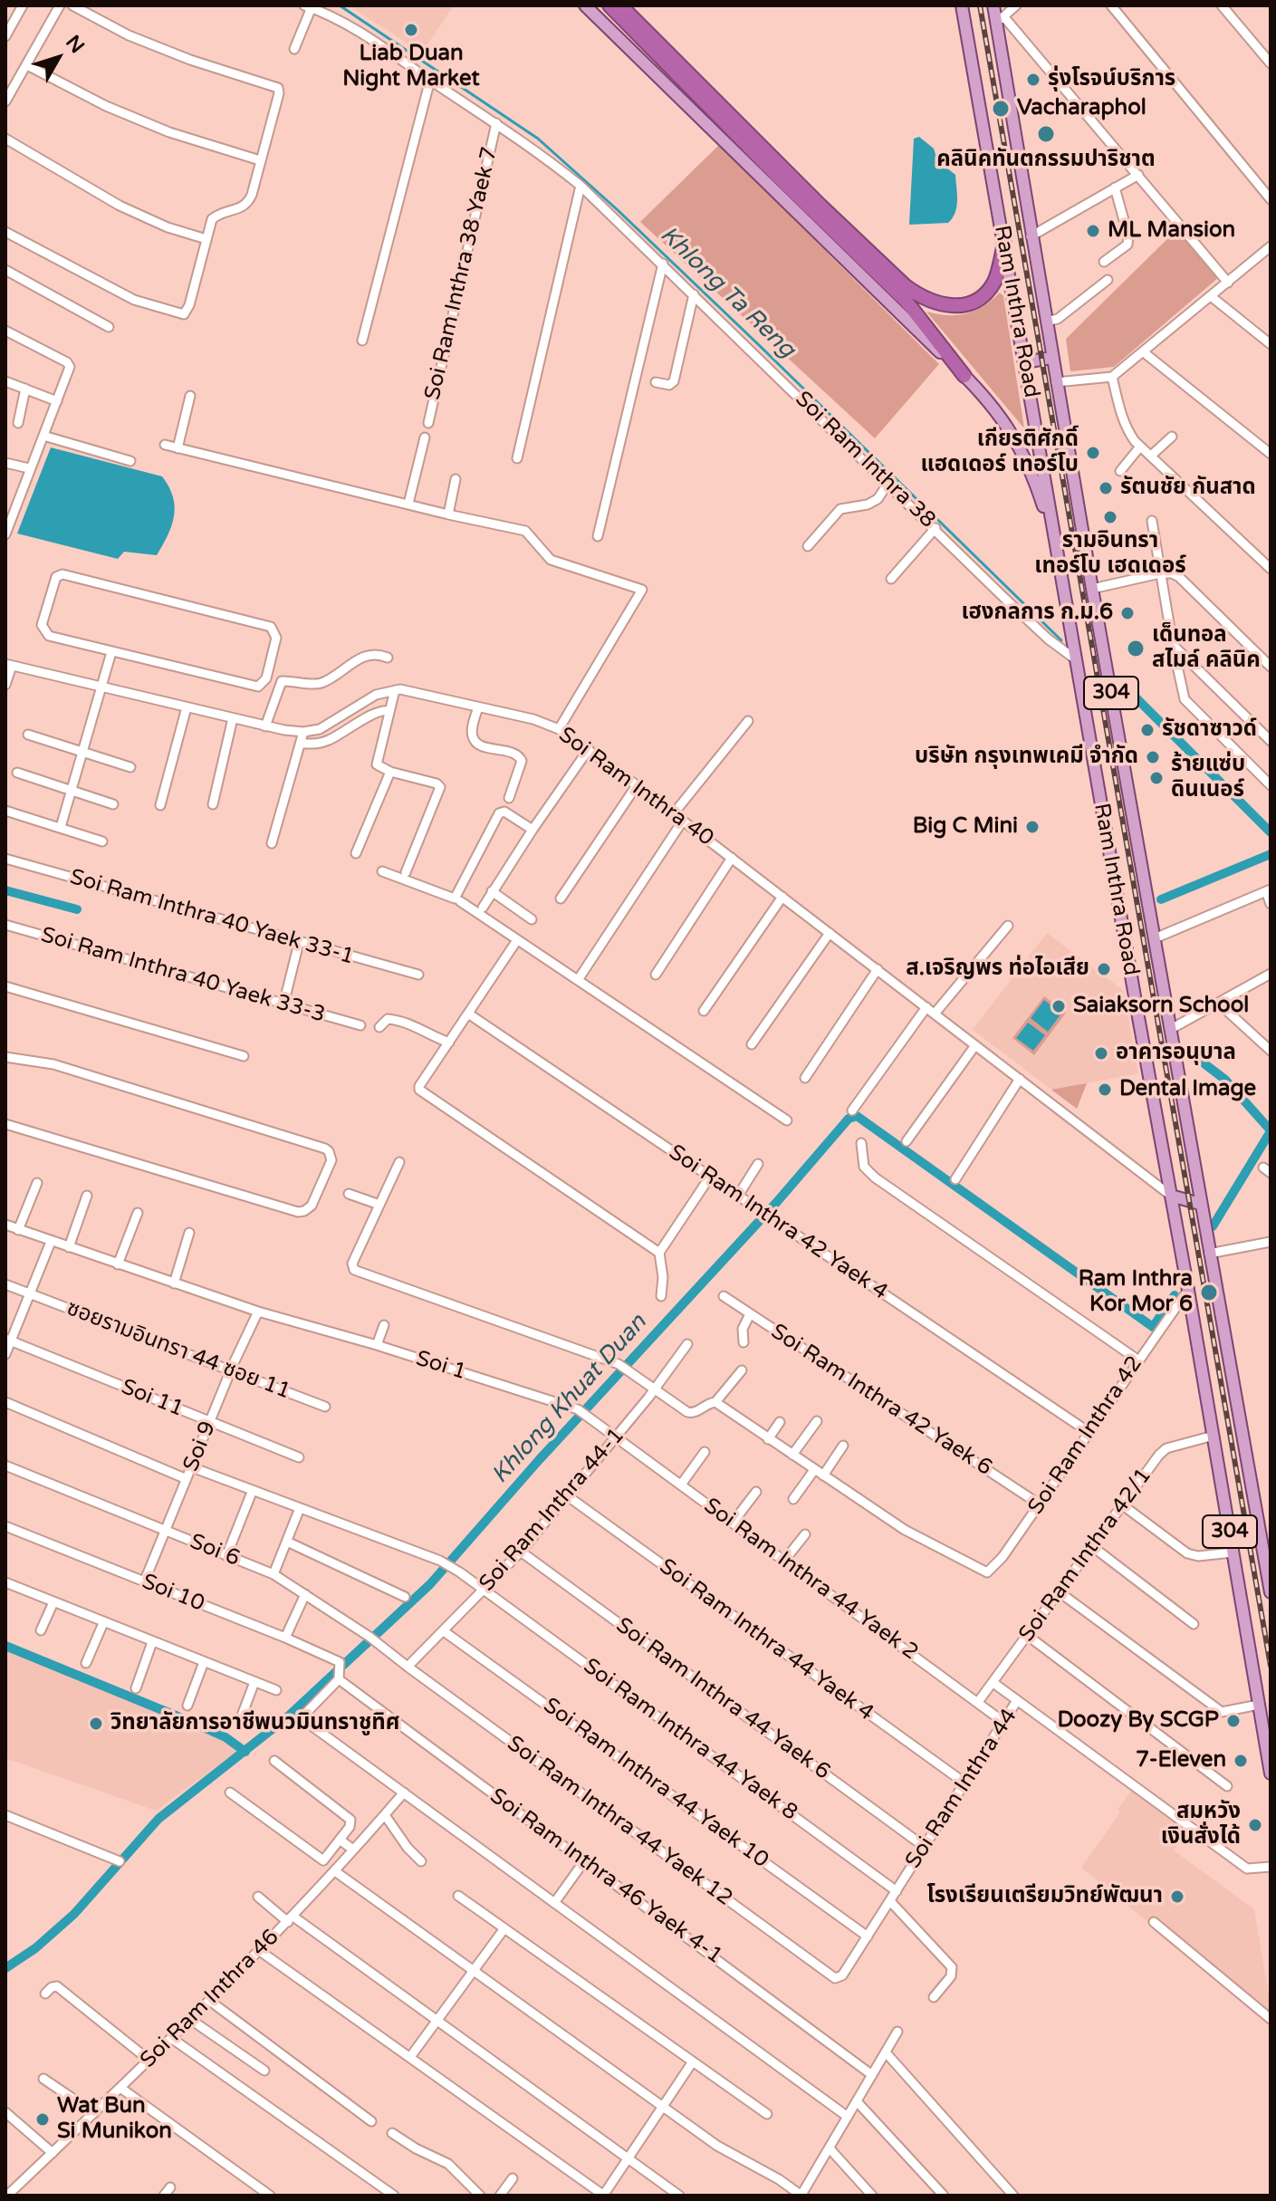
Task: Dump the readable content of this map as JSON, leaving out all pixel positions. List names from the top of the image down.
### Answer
{
  "streets": {
    "main road": ["Ram Inthra Road", "304"],
    "street": [
      "Soi Ram Inthra 38 Yaek 7",
      "Soi Ram Inthra 38",
      "Soi Ram Inthra 40",
      "Soi Ram Inthra 40 Yaek 33-1",
      "Soi Ram Inthra 40 Yaek 33-3",
      "Soi Ram Inthra 42 Yaek 4",
      "ซอยรามอินทรา 44 ซอย 11",
      "Soi 1",
      "Soi 11",
      "Soi Ram Inthra 42 Yaek 6",
      "Soi Ram Inthra 42",
      "Soi 9",
      "Soi Ram Inthra 44-1",
      "Soi 6",
      "Soi Ram Inthra 42/1",
      "Soi Ram Inthra 44 Yaek 2",
      "Soi 10",
      "Soi Ram Inthra 44 Yaek 4",
      "Soi Ram Inthra 44 Yaek 6",
      "Soi Ram Inthra 44 Yaek 8",
      "Soi Ram Inthra 44 Yaek 10",
      "Soi Ram Inthra 44",
      "Soi Ram Inthra 44 Yaek 12",
      "Soi Ram Inthra 46 Yaek 4-1",
      "Soi Ram Inthra 46"
    ]
  },
  "crossings": [
    ["Soi Ram Inthra 38 Yaek 7", "Soi Ram Inthra 38"],
    ["Ram Inthra Road", "Soi Ram Inthra 38"],
    ["Ram Inthra Road", "Soi Ram Inthra 40"],
    ["Ram Inthra Road", "Soi Ram Inthra 42"],
    ["Ram Inthra Road", "Soi Ram Inthra 42/1"],
    ["Soi Ram Inthra 42 Yaek 4", "Soi Ram Inthra 42"],
    ["ซอยรามอินทรา 44 ซอย 11", "Soi 9"],
    ["Soi 1", "Soi 9"],
    ["Soi 1", "Soi Ram Inthra 44-1"],
    ["Soi 1", "Soi Ram Inthra 44 Yaek 2"],
    ["Soi 11", "Soi 9"],
    ["Soi Ram Inthra 42 Yaek 6", "Soi Ram Inthra 42"],
    ["Soi 9", "Soi 6"],
    ["Soi 9", "Soi 10"],
    ["Soi 9", "Soi Ram Inthra 44 Yaek 8"],
    ["Soi Ram Inthra 44-1", "Soi 6"],
    ["Soi Ram Inthra 44-1", "Soi Ram Inthra 44 Yaek 2"],
    ["Soi Ram Inthra 44-1", "Soi Ram Inthra 44 Yaek 4"],
    ["Soi Ram Inthra 44-1", "Soi Ram Inthra 44 Yaek 6"],
    ["Soi Ram Inthra 44-1", "Soi Ram Inthra 44 Yaek 8"],
    ["Soi Ram Inthra 44-1", "Soi Ram Inthra 44 Yaek 10"],
    ["Soi Ram Inthra 44-1", "Soi Ram Inthra 44 Yaek 12"],
    ["Soi 6", "Soi Ram Inthra 44 Yaek 12"],
    ["Soi Ram Inthra 42/1", "Soi Ram Inthra 44 Yaek 2"],
    ["Soi Ram Inthra 44 Yaek 2", "Soi Ram Inthra 44"],
    ["Soi 10", "Soi Ram Inthra 46 Yaek 4-1"],
    ["Soi Ram Inthra 44 Yaek 4", "Soi Ram Inthra 44"],
    ["Soi Ram Inthra 44 Yaek 6", "Soi Ram Inthra 44"],
    ["Soi Ram Inthra 44 Yaek 8", "Soi Ram Inthra 44"],
    ["Soi Ram Inthra 44 Yaek 10", "Soi Ram Inthra 44"],
    ["Soi Ram Inthra 44", "Soi Ram Inthra 44 Yaek 12"]
  ],
  "water": ["Khlong Ta Reng", "Khlong Khuat Duan"],
  "places": [
    "Liab Duan Night Market",
    "รุ่งโรจน์บริการ",
    "Vacharaphol",
    "คลินิคทันตกรรมปาริชาต",
    "ML Mansion",
    "เกียรติศักดิ์ แฮดเดอร์ เทอร์โบ",
    "รัตนชัย กันสาด",
    "รามอินทรา เทอร์โบ เฮดเดอร์",
    "เฮงกลการ ก.ม.6",
    "เด็นทอล สไมล์ คลินิค",
    "รัชดาซาวด์",
    "บริษัท กรุงเทพเคมี จำกัด",
    "ร้ายแซ่บ ดินเนอร์",
    "Big C Mini",
    "ส.เจริญพร ท่อไอเสีย",
    "Saiaksorn School",
    "อาคารอนุบาล",
    "Dental Image",
    "Ram Inthra Kor Mor 6",
    "Doozy By SCGP",
    "วิทยาลัยการอาชีพนวมินทราชูทิศ",
    "7-Eleven",
    "สมหวัง เงินสั่งได้",
    "โรงเรียนเตรียมวิทย์พัฒนา",
    "Wat Bun Si Munikon"
  ],
  "north": "top right"
}
